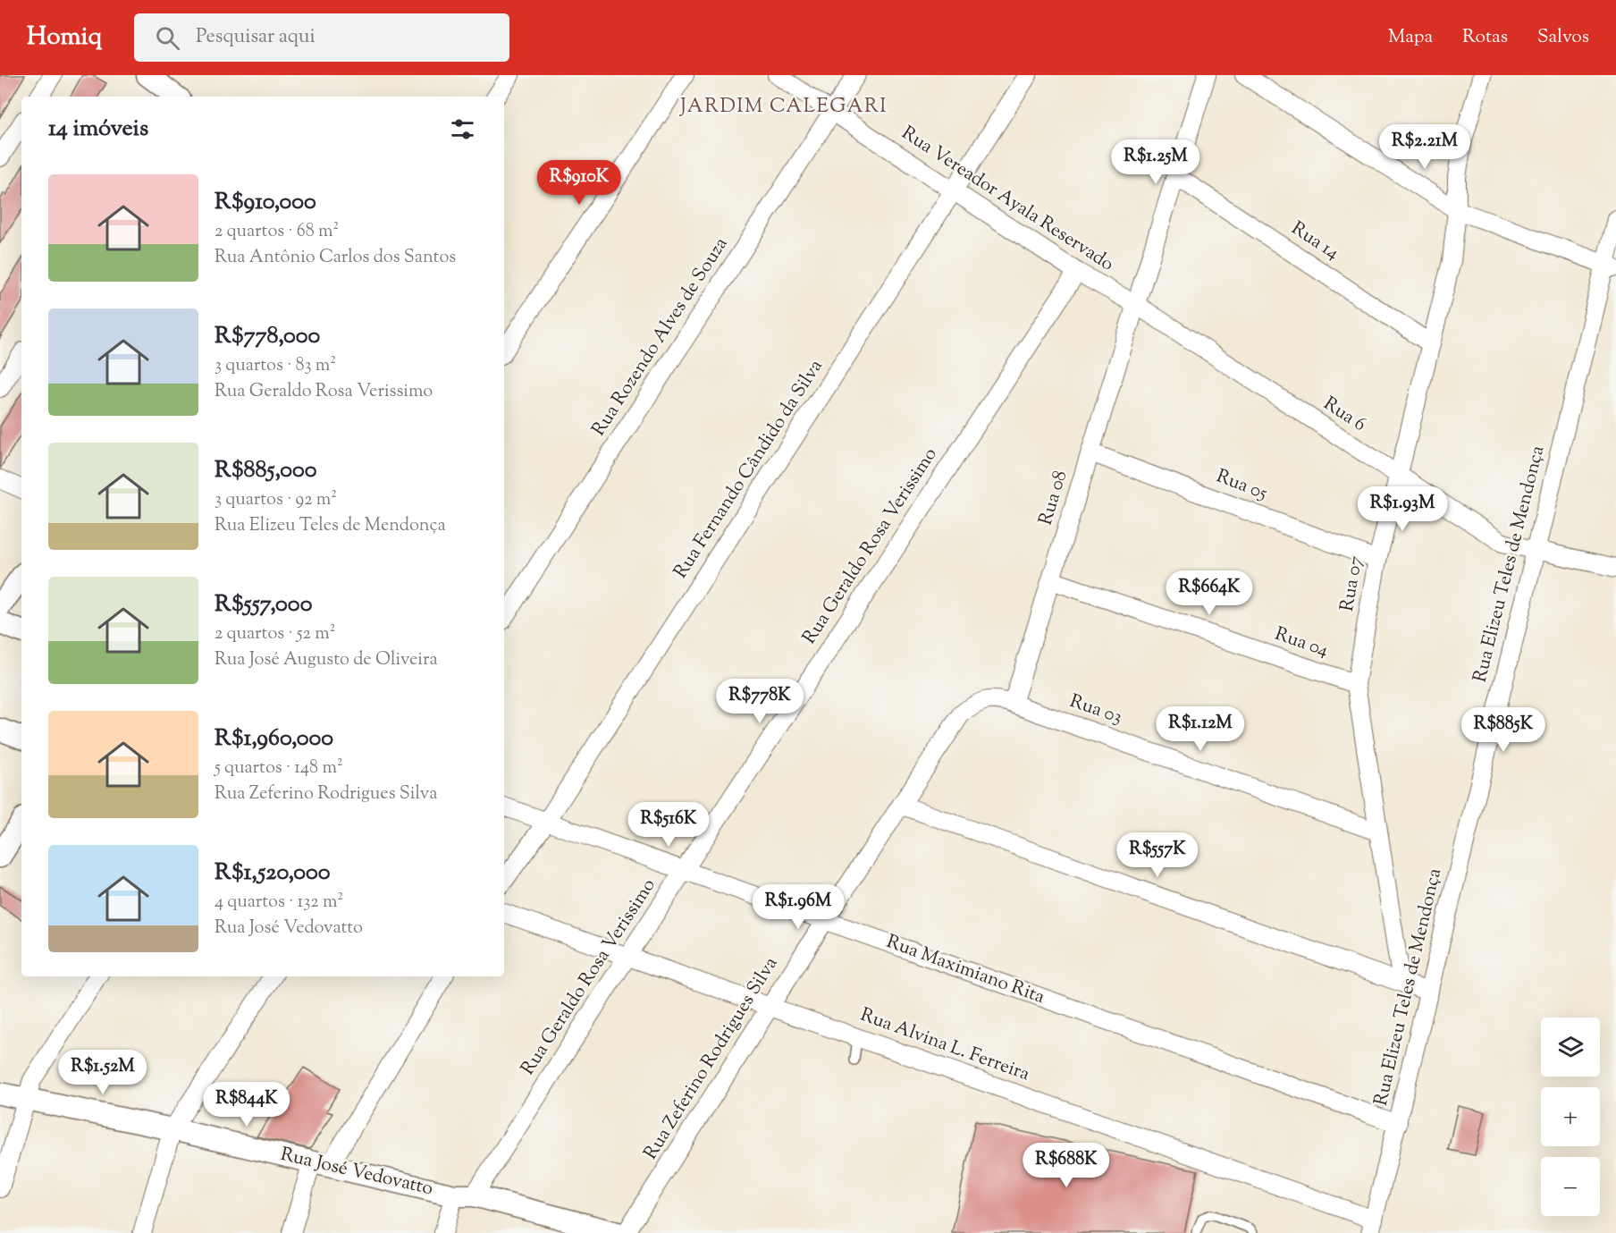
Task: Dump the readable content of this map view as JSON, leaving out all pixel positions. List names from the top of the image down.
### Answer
{
  "streets": {
    "street": [
      "Rua Vereador Ayala Reservado",
      "Rua 14",
      "Rua Rozendo Alves de Souza",
      "Rua 6",
      "Rua Fernando Cândido da Silva",
      "Rua 05",
      "Rua 08",
      "Rua Geraldo Rosa Verissimo",
      "Rua Elizeu Teles de Mendonça",
      "Rua 07",
      "Rua 04",
      "Rua 03",
      "Rua Maximiano Rita",
      "Rua Alvina L. Ferreira",
      "Rua Zeferino Rodrigues Silva",
      "Rua José Vedovatto"
    ]
  },
  "crossings": [
    ["Rua Vereador Ayala Reservado", "Rua Rozendo Alves de Souza"],
    ["Rua Vereador Ayala Reservado", "Rua 6"],
    ["Rua Vereador Ayala Reservado", "Rua Fernando Cândido da Silva"],
    ["Rua Vereador Ayala Reservado", "Rua 08"],
    ["Rua Vereador Ayala Reservado", "Rua Geraldo Rosa Verissimo"],
    ["Rua 14", "Rua 08"],
    ["Rua 14", "Rua 07"],
    ["Rua 6", "Rua 08"],
    ["Rua 6", "Rua Elizeu Teles de Mendonça"],
    ["Rua 6", "Rua 07"],
    ["Rua Fernando Cândido da Silva", "Rua Maximiano Rita"],
    ["Rua 05", "Rua 08"],
    ["Rua 05", "Rua 07"],
    ["Rua 08", "Rua 04"],
    ["Rua 08", "Rua 03"],
    ["Rua 08", "Rua Zeferino Rodrigues Silva"],
    ["Rua Geraldo Rosa Verissimo", "Rua Maximiano Rita"],
    ["Rua Geraldo Rosa Verissimo", "Rua Alvina L. Ferreira"],
    ["Rua Geraldo Rosa Verissimo", "Rua José Vedovatto"],
    ["Rua Elizeu Teles de Mendonça", "Rua Maximiano Rita"],
    ["Rua Elizeu Teles de Mendonça", "Rua Alvina L. Ferreira"],
    ["Rua 07", "Rua 04"],
    ["Rua 07", "Rua 03"],
    ["Rua 03", "Rua Zeferino Rodrigues Silva"],
    ["Rua Maximiano Rita", "Rua Zeferino Rodrigues Silva"],
    ["Rua Alvina L. Ferreira", "Rua Zeferino Rodrigues Silva"]
  ],
  "districts": ["JARDIM CALEGARI"],
  "page": {
    "header": "Homiq",
    "search": "Pesquisar aqui",
    "nav": ["Mapa", "Rotas", "Salvos"],
    "heading": "14 imóveis",
    "price": [
      "R$2.21M",
      "R$1.25M",
      "R$910K",
      "R$1.93M",
      "R$664K",
      "R$778K",
      "R$1.12M",
      "R$885K",
      "R$516K",
      "R$557K",
      "R$1.96M",
      "R$1.52M",
      "R$844K",
      "R$688K"
    ],
    "list": [
      {
        "name": "R$910,000",
        "note": "2 quartos · 68 m² · Rua Antônio Carlos dos Santos"
      },
      {
        "name": "R$778,000",
        "note": "3 quartos · 83 m² · Rua Geraldo Rosa Verissimo"
      },
      {
        "name": "R$885,000",
        "note": "3 quartos · 92 m² · Rua Elizeu Teles de Mendonça"
      },
      {
        "name": "R$557,000",
        "note": "2 quartos · 52 m² · Rua José Augusto de Oliveira"
      },
      {
        "name": "R$1,960,000",
        "note": "5 quartos · 148 m² · Rua Zeferino Rodrigues Silva"
      },
      {
        "name": "R$1,520,000",
        "note": "4 quartos · 132 m² · Rua José Vedovatto"
      }
    ],
    "map_buttons": ["+", "−"]
  }
}
